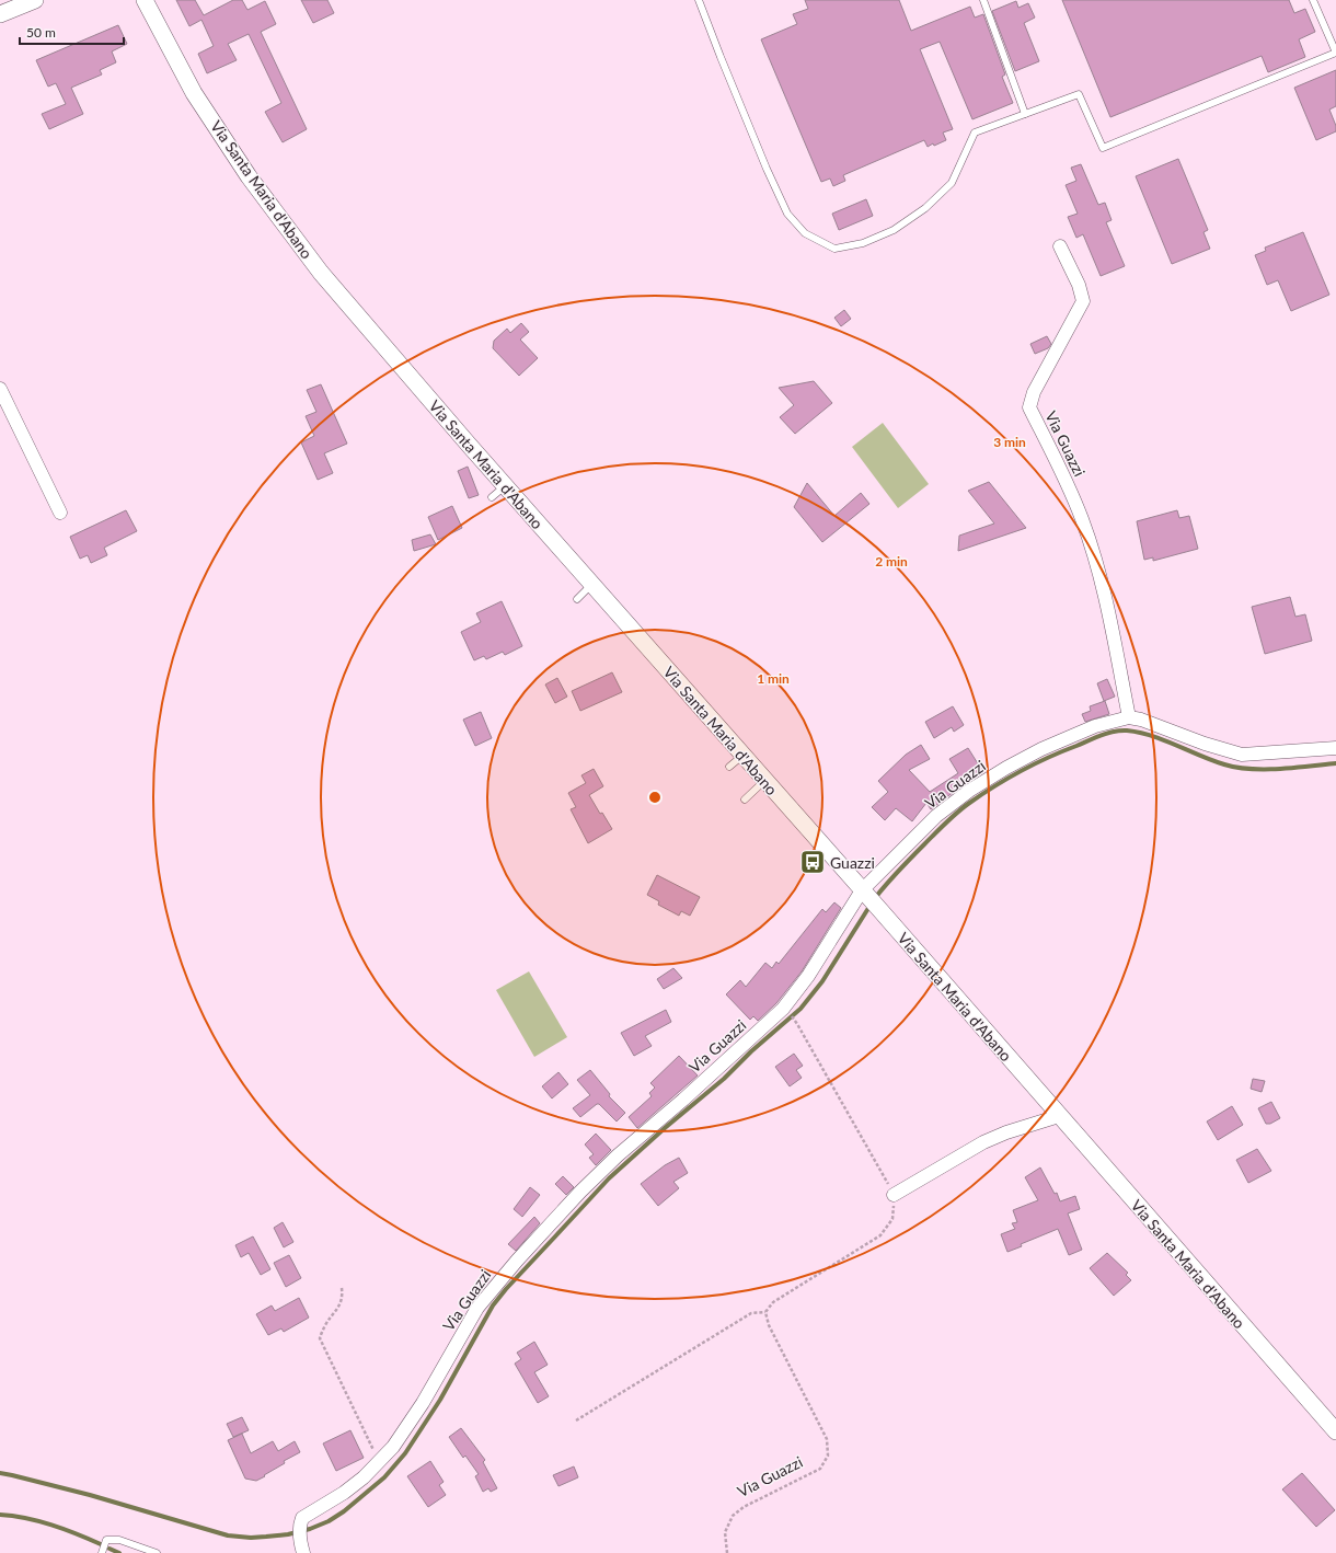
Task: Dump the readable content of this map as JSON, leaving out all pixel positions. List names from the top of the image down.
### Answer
{
  "streets": {
    "street": ["Via Santa Maria d'Abano", "Via Guazzi"]
  },
  "crossings": [
    ["Via Santa Maria d'Abano", "Via Guazzi"]
  ],
  "places": {
    "bus stop": ["Guazzi"]
  },
  "scale_bar": "50 m",
  "rings": ["3 min", "2 min", "1 min"]
}
